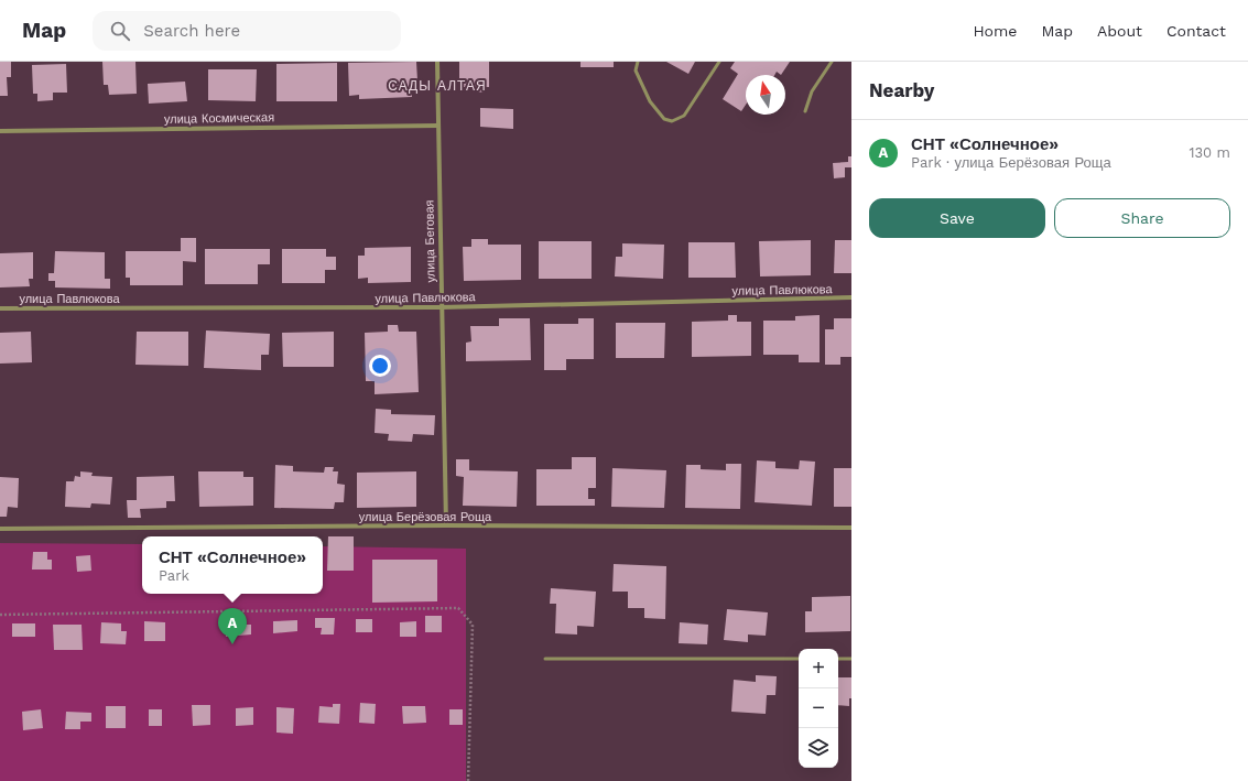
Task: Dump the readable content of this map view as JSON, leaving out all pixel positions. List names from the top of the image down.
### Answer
{
  "streets": {
    "street": [
      "улица Космическая",
      "улица Беговая",
      "улица Павлюкова",
      "улица Берёзовая Роща"
    ]
  },
  "crossings": [
    ["улица Космическая", "улица Беговая"],
    ["улица Беговая", "улица Павлюкова"],
    ["улица Беговая", "улица Берёзовая Роща"]
  ],
  "districts": ["САДЫ АЛТАЯ"],
  "north": "top",
  "page": {
    "header": "Map",
    "search": "Search here",
    "nav": [
      "Home",
      "Map",
      "About",
      "Contact"
    ],
    "heading": "Nearby",
    "list": [
      {
        "mark": "A",
        "name": "СНТ «Солнечное»",
        "note": "Park · улица Берёзовая Роща",
        "value": "130 m"
      }
    ],
    "buttons": ["Save", "Share"],
    "popup": ["СНТ «Солнечное»", "Park"],
    "pins": "A",
    "map_buttons": ["+", "−"]
  }
}
